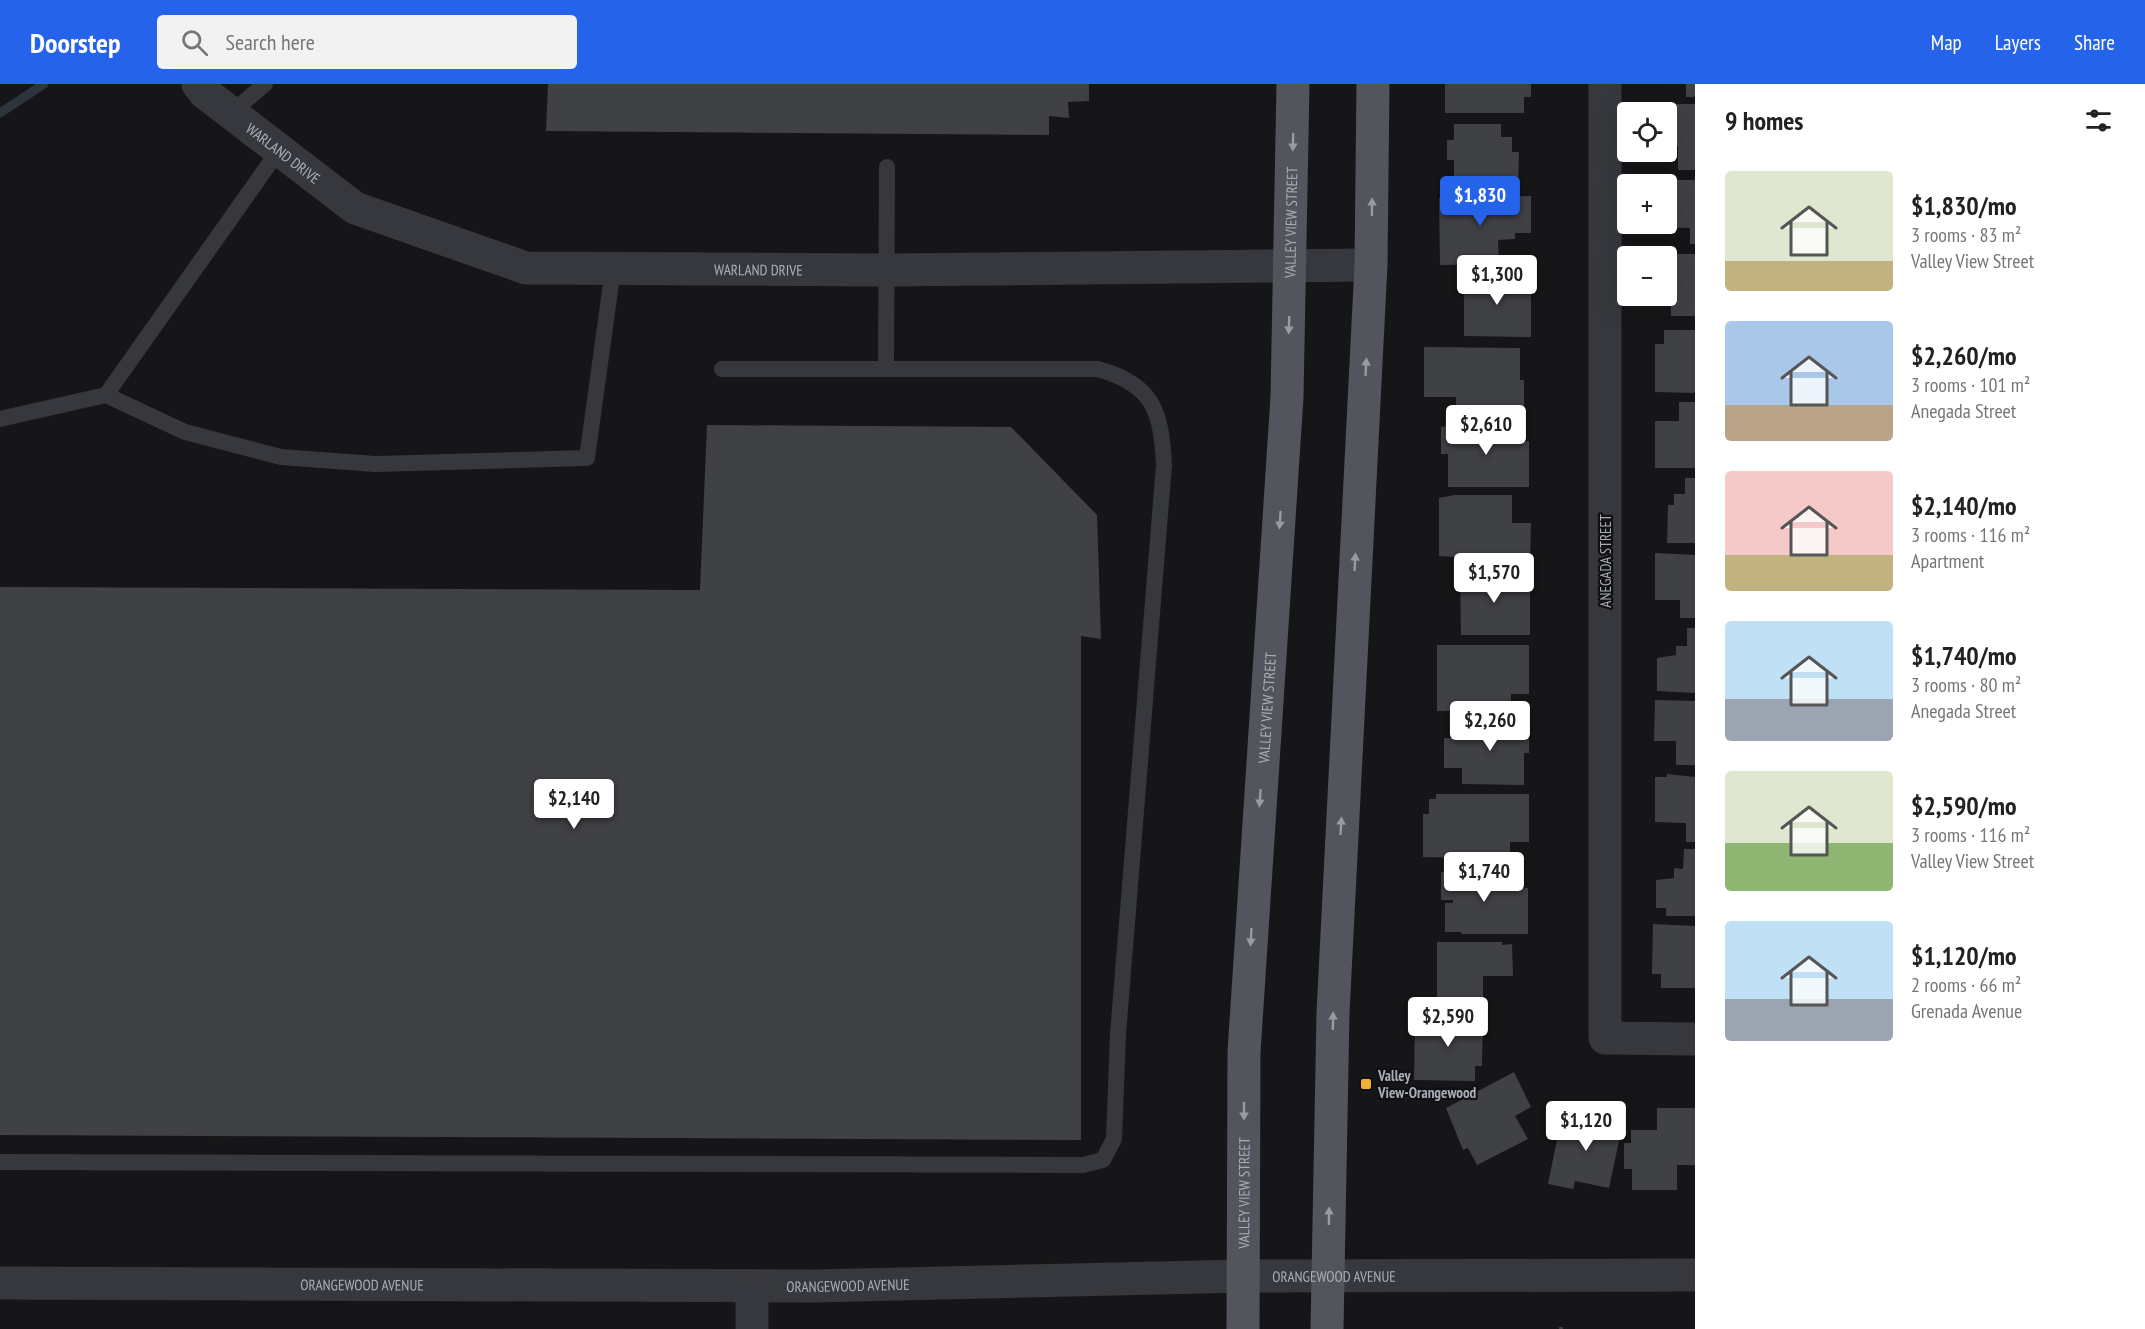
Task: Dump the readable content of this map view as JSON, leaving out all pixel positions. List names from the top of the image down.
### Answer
{
  "streets": {
    "main road": ["VALLEY VIEW STREET"],
    "street": ["WARLAND DRIVE", "ANEGADA STREET", "ORANGEWOOD AVENUE"]
  },
  "crossings": [
    ["WARLAND DRIVE", "VALLEY VIEW STREET"],
    ["VALLEY VIEW STREET", "ORANGEWOOD AVENUE"]
  ],
  "places": {
    "transit": ["Valley View-Orangewood"]
  },
  "page": {
    "header": "Doorstep",
    "search": "Search here",
    "nav": ["Map", "Layers", "Share"],
    "heading": "9 homes",
    "map_buttons": ["+", "−"],
    "list": [
      {
        "name": "$1,830/mo",
        "note": "3 rooms · 83 m² · Valley View Street"
      },
      {
        "name": "$2,260/mo",
        "note": "3 rooms · 101 m² · Anegada Street"
      },
      {
        "name": "$2,140/mo",
        "note": "3 rooms · 116 m² · Apartment"
      },
      {
        "name": "$1,740/mo",
        "note": "3 rooms · 80 m² · Anegada Street"
      },
      {
        "name": "$2,590/mo",
        "note": "3 rooms · 116 m² · Valley View Street"
      },
      {
        "name": "$1,120/mo",
        "note": "2 rooms · 66 m² · Grenada Avenue"
      }
    ],
    "price": [
      "$1,830",
      "$1,300",
      "$2,610",
      "$1,570",
      "$2,260",
      "$2,140",
      "$1,740",
      "$2,590",
      "$1,120"
    ]
  }
}
